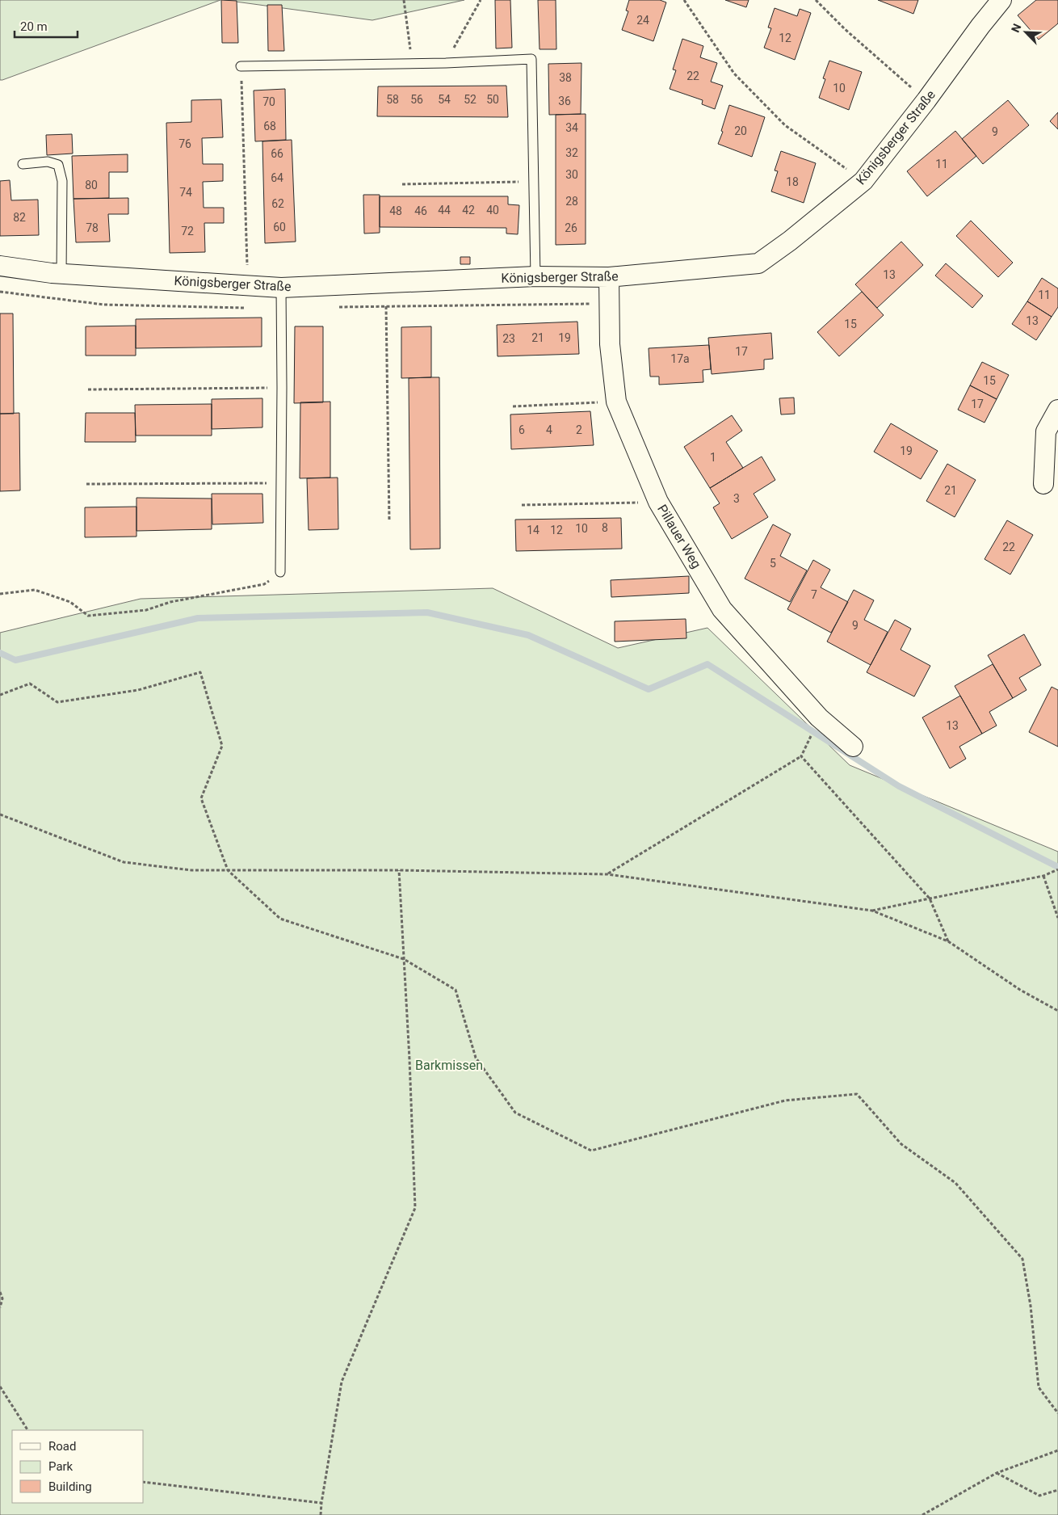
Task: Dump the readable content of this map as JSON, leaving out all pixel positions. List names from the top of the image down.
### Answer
{
  "streets": {
    "street": ["Königsberger Straße", "Pillauer Weg"]
  },
  "crossings": [
    ["Königsberger Straße", "Pillauer Weg"]
  ],
  "parks": ["Barkmissen"],
  "house_numbers": [
    "24",
    "12",
    "22",
    "38",
    "10",
    "58",
    "56",
    "54",
    "52",
    "50",
    "36",
    "70",
    "68",
    "34",
    "20",
    "9",
    "76",
    "32",
    "66",
    "11",
    "30",
    "64",
    "18",
    "80",
    "74",
    "28",
    "62",
    "44",
    "42",
    "40",
    "48",
    "46",
    "82",
    "60",
    "78",
    "26",
    "72",
    "13",
    "11",
    "13",
    "15",
    "21",
    "19",
    "23",
    "17",
    "17a",
    "15",
    "17",
    "6",
    "4",
    "2",
    "19",
    "1",
    "21",
    "3",
    "8",
    "10",
    "14",
    "12",
    "22",
    "5",
    "7",
    "9",
    "13"
  ],
  "legend": ["Road", "Park", "Building"],
  "scale_bar": "20 m",
  "north": "top left"
}
